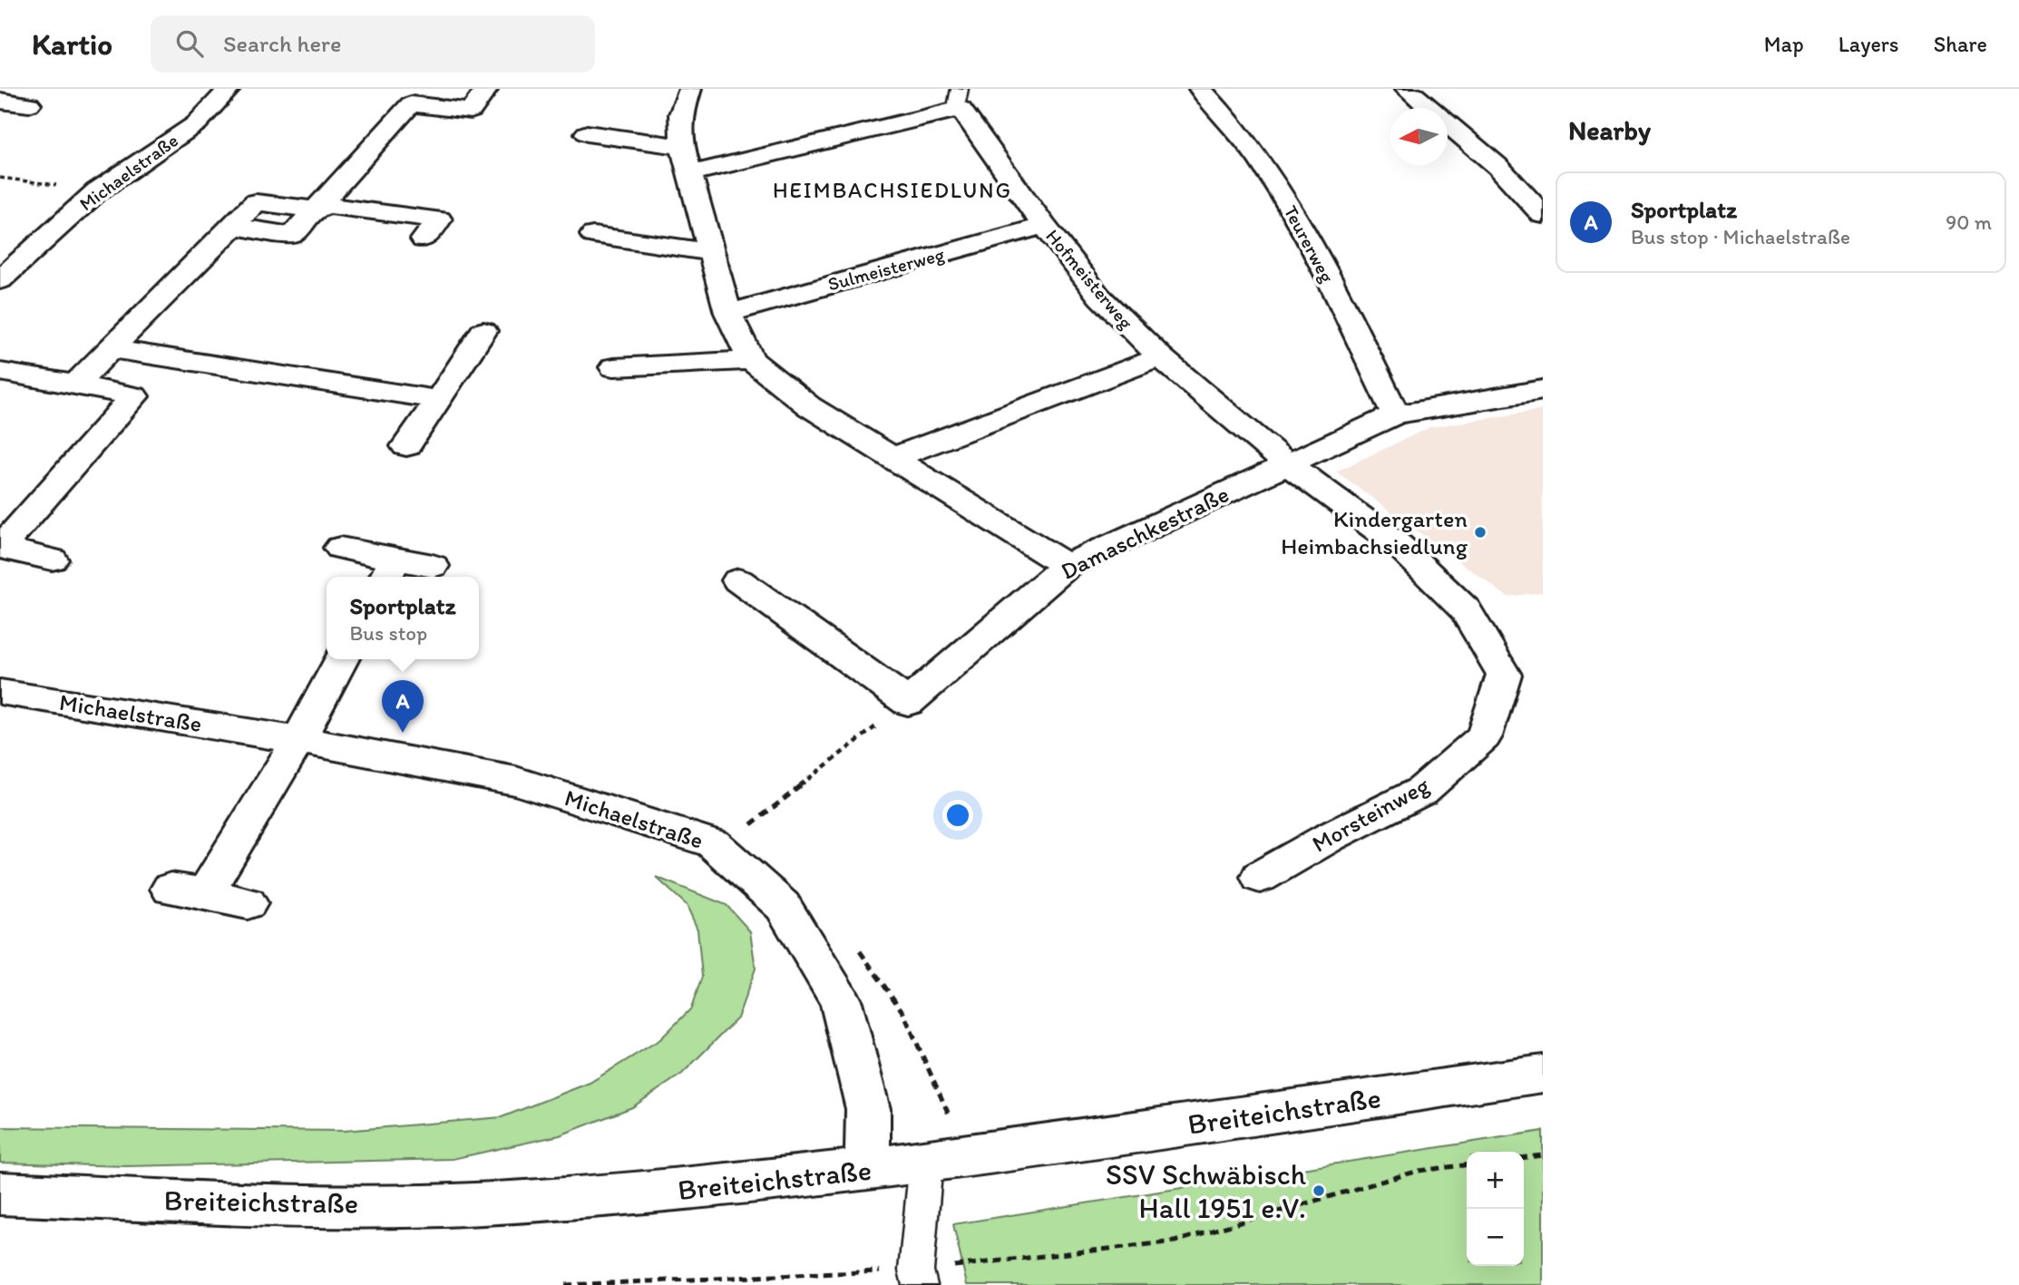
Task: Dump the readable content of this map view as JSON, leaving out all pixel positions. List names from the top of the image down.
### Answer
{
  "streets": {
    "street": [
      "Michaelstraße",
      "Teurerweg",
      "Sulmeisterweg",
      "Hofmeisterweg",
      "Damaschkestraße",
      "Morsteinweg",
      "Breiteichstraße"
    ]
  },
  "crossings": [
    ["Michaelstraße", "Breiteichstraße"],
    ["Teurerweg", "Damaschkestraße"],
    ["Sulmeisterweg", "Hofmeisterweg"],
    ["Hofmeisterweg", "Damaschkestraße"],
    ["Hofmeisterweg", "Morsteinweg"],
    ["Damaschkestraße", "Morsteinweg"]
  ],
  "districts": ["HEIMBACHSIEDLUNG"],
  "places": ["Kindergarten Heimbachsiedlung", "SSV Schwäbisch Hall 1951 e.V."],
  "north": "left",
  "page": {
    "header": "Kartio",
    "search": "Search here",
    "nav": ["Map", "Layers", "Share"],
    "heading": "Nearby",
    "list": [
      {
        "mark": "A",
        "name": "Sportplatz",
        "note": "Bus stop · Michaelstraße",
        "value": "90 m"
      }
    ],
    "popup": ["Sportplatz", "Bus stop"],
    "pins": "A",
    "map_buttons": ["+", "−"]
  }
}
